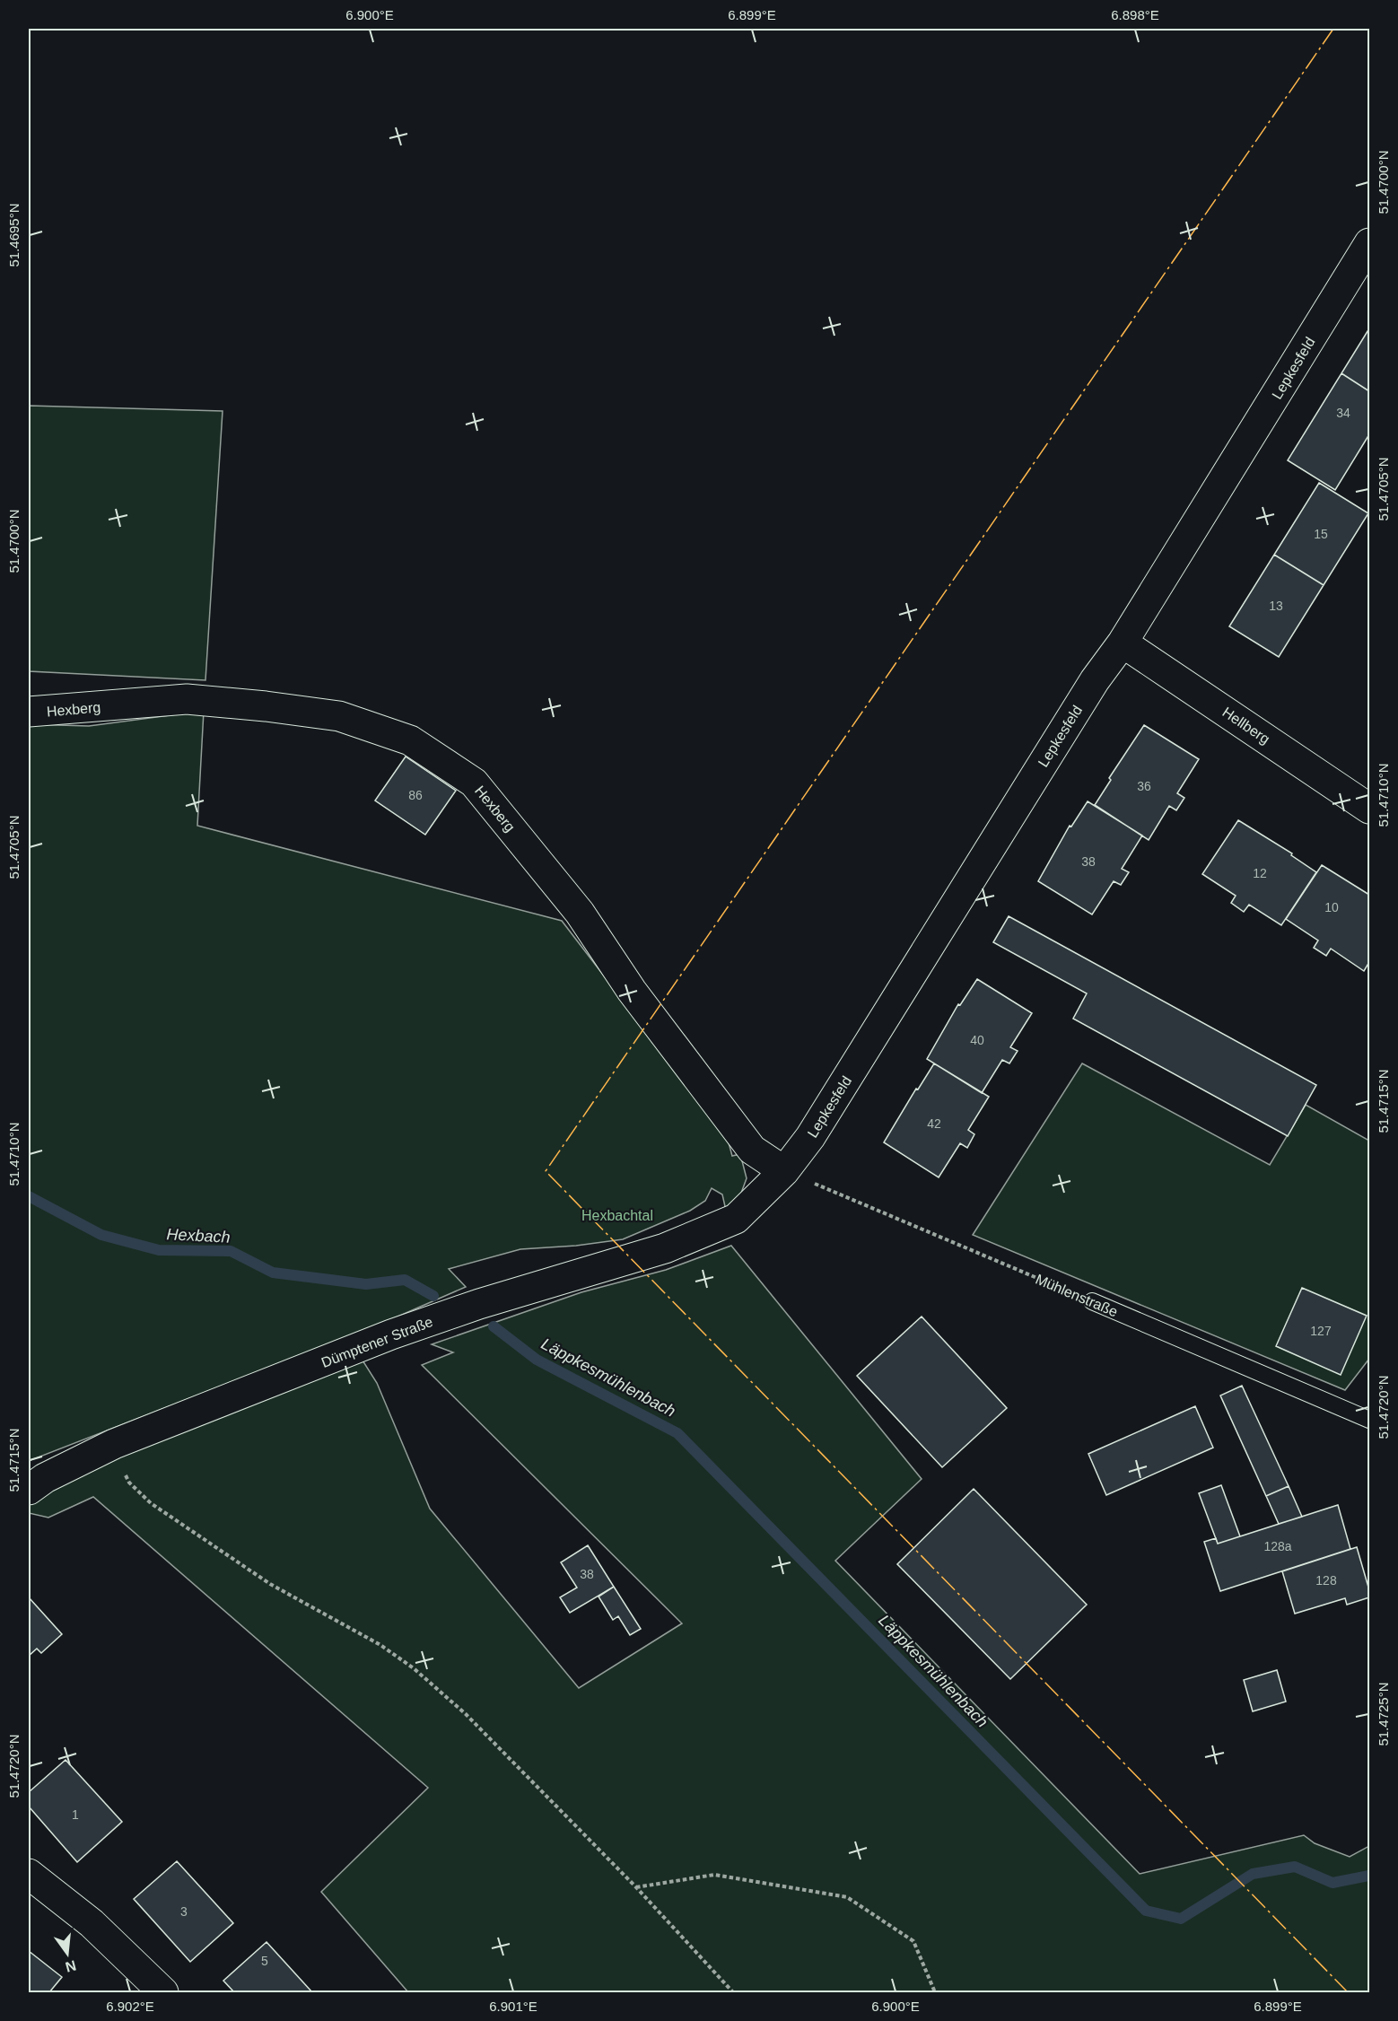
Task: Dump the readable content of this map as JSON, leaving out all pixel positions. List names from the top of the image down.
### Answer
{
  "streets": {
    "street": [
      "Lepkesfeld",
      "Hexberg",
      "Hellberg",
      "Dümptener Straße"
    ],
    "lane": ["Mühlenstraße"]
  },
  "crossings": [
    ["Lepkesfeld", "Hexberg"],
    ["Lepkesfeld", "Hellberg"],
    ["Lepkesfeld", "Mühlenstraße"],
    ["Lepkesfeld", "Dümptener Straße"],
    ["Hexberg", "Mühlenstraße"]
  ],
  "water": ["Hexbach", "Läppkesmühlenbach"],
  "parks": ["Hexbachtal"],
  "house_numbers": [
    "34",
    "15",
    "13",
    "36",
    "86",
    "38",
    "12",
    "10",
    "40",
    "42",
    "127",
    "128a",
    "38",
    "128",
    "1",
    "3",
    "5"
  ],
  "north": "bottom",
  "coordinates": [
    "6.900°E",
    "6.899°E",
    "6.898°E",
    "51.4700°N",
    "51.4695°N",
    "51.4705°N",
    "51.4710°N",
    "51.4715°N",
    "51.4720°N",
    "51.4725°N",
    "6.902°E",
    "6.901°E"
  ]
}
